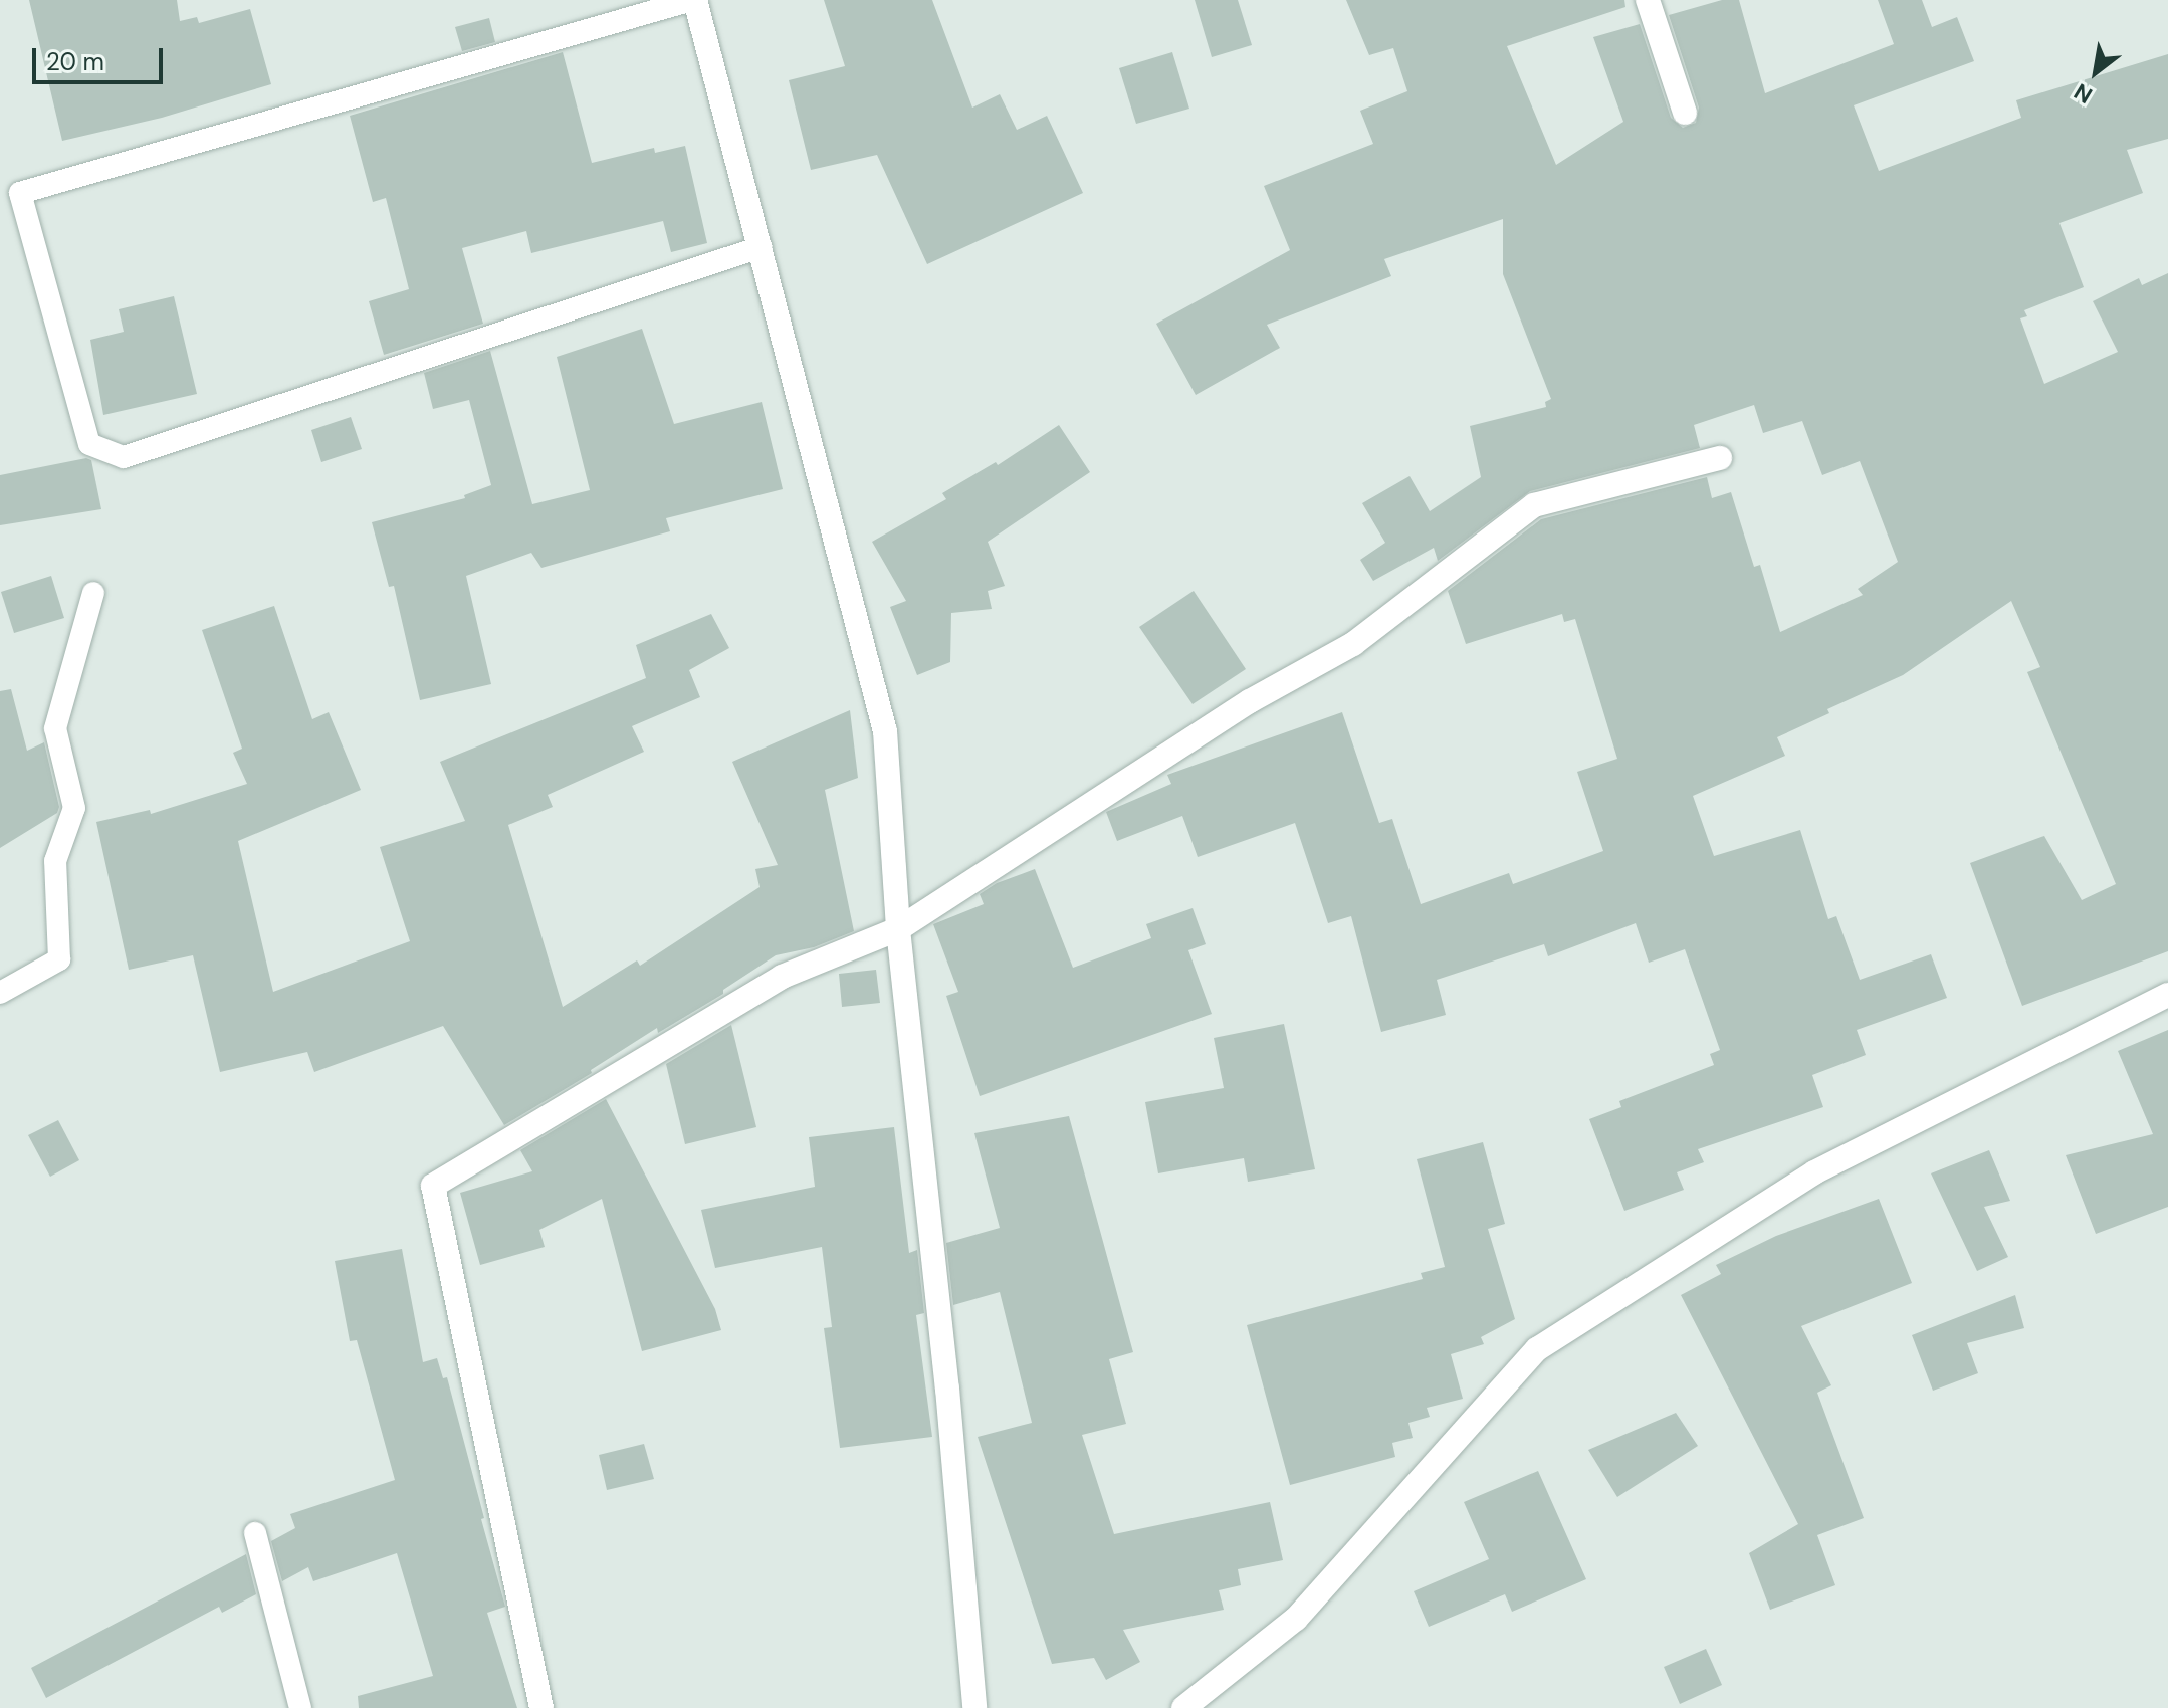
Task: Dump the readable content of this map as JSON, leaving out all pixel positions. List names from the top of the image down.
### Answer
{
  "scale_bar": "20 m",
  "north": "bottom left"
}
